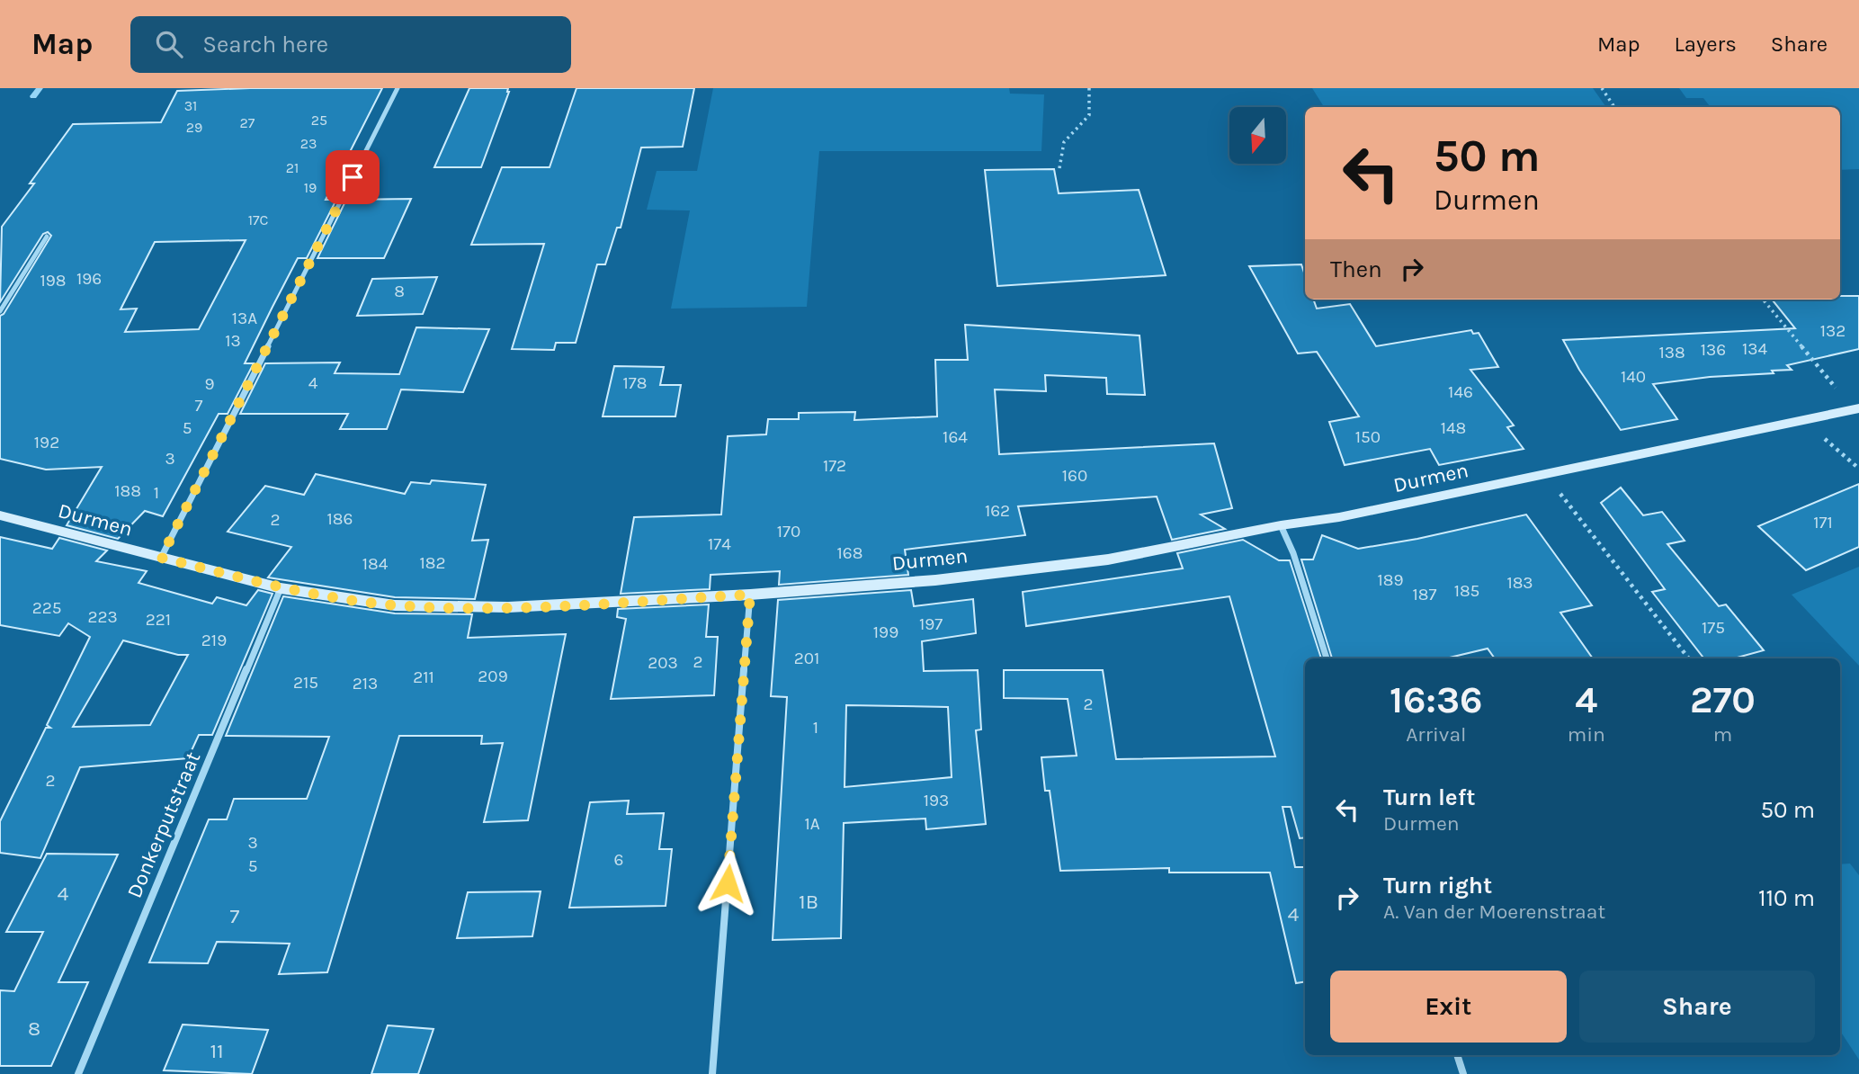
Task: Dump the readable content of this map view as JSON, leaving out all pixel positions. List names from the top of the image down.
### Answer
{
  "streets": {
    "street": ["Durmen", "Donkerputstraat"]
  },
  "crossings": [
    ["Durmen", "Donkerputstraat"]
  ],
  "house_numbers": [
    "31",
    "25",
    "27",
    "29",
    "23",
    "21",
    "19",
    "17C",
    "196",
    "198",
    "8",
    "13A",
    "132",
    "13",
    "134",
    "136",
    "138",
    "140",
    "4",
    "178",
    "9",
    "146",
    "7",
    "5",
    "148",
    "164",
    "150",
    "192",
    "3",
    "172",
    "160",
    "188",
    "1",
    "162",
    "186",
    "2",
    "171",
    "170",
    "174",
    "168",
    "182",
    "184",
    "189",
    "183",
    "185",
    "187",
    "225",
    "223",
    "221",
    "197",
    "175",
    "199",
    "219",
    "201",
    "2",
    "203",
    "209",
    "211",
    "215",
    "213",
    "2",
    "1",
    "2",
    "193",
    "1A",
    "3",
    "6",
    "5",
    "4",
    "1B",
    "4",
    "7",
    "8",
    "11"
  ],
  "north": "bottom",
  "page": {
    "header": "Map",
    "search": "Search here",
    "nav": ["Map", "Layers", "Share"],
    "turn": ["50 m", "Durmen"],
    "then": "Then",
    "eta": [
      "16:36",
      "Arrival",
      "4",
      "min",
      "270",
      "m"
    ],
    "list": [
      {
        "name": "Turn left",
        "note": "Durmen",
        "value": "50 m"
      },
      {
        "name": "Turn right",
        "note": "A. Van der Moerenstraat",
        "value": "110 m"
      }
    ],
    "buttons": ["Exit", "Share"]
  }
}
